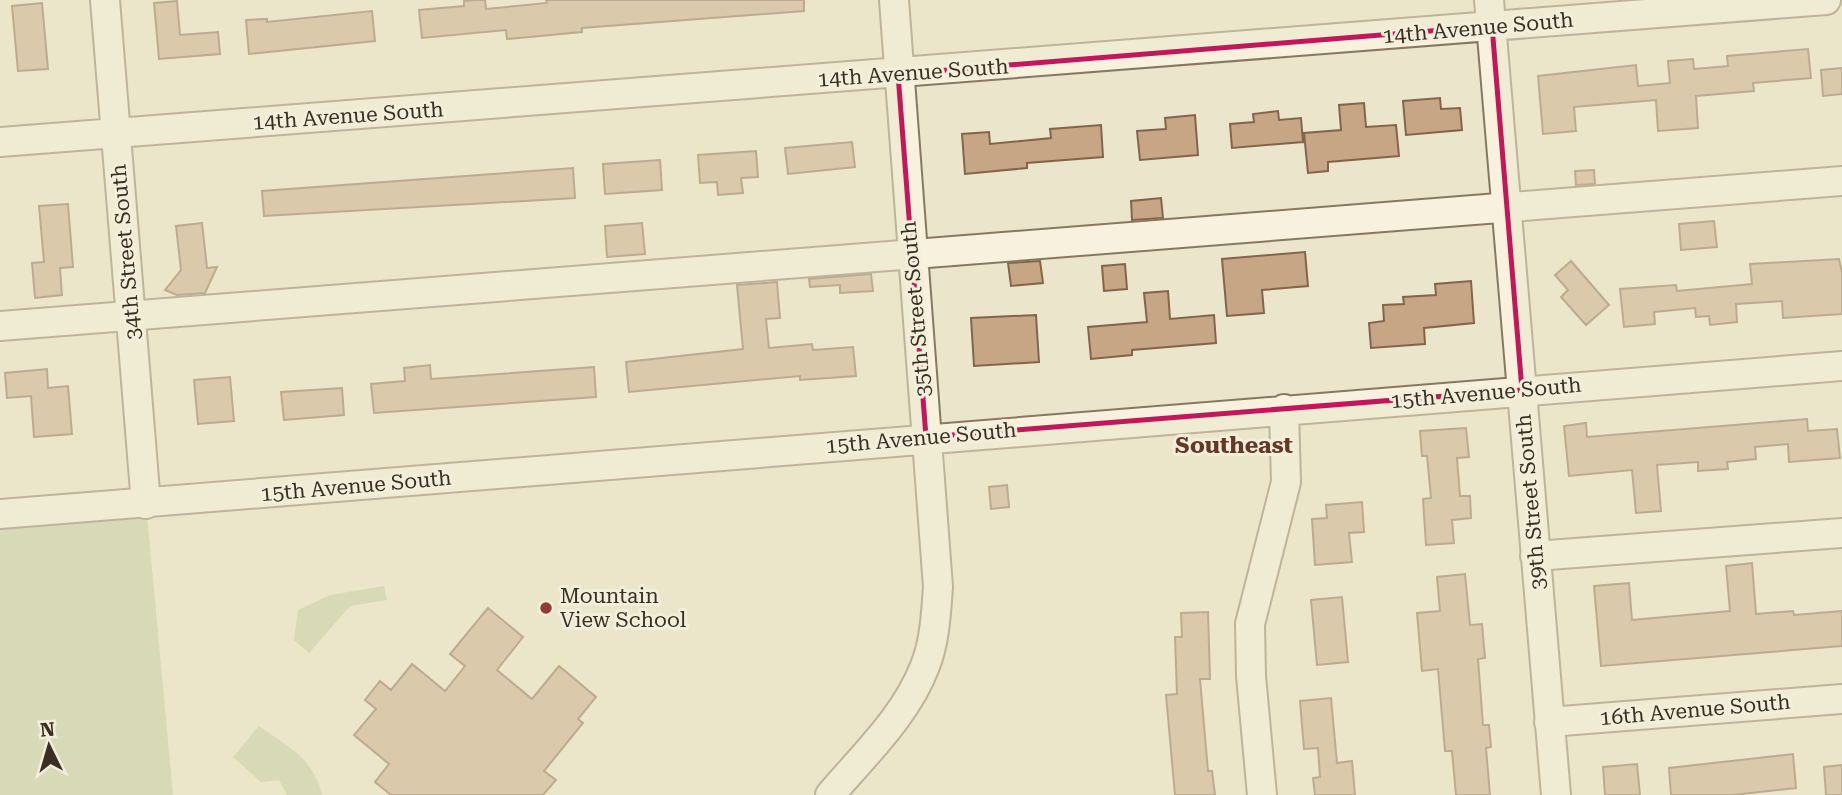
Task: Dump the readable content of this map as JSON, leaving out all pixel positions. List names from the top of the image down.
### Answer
{
  "streets": {
    "street": [
      "14th Avenue South",
      "34th Street South",
      "35th Street South",
      "15th Avenue South",
      "39th Street South",
      "16th Avenue South"
    ]
  },
  "crossings": [
    ["14th Avenue South", "34th Street South"],
    ["14th Avenue South", "35th Street South"],
    ["14th Avenue South", "39th Street South"],
    ["34th Street South", "15th Avenue South"],
    ["35th Street South", "15th Avenue South"],
    ["15th Avenue South", "39th Street South"],
    ["39th Street South", "16th Avenue South"]
  ],
  "districts": ["Southeast"],
  "places": ["Mountain View School"],
  "north": "top"
}
